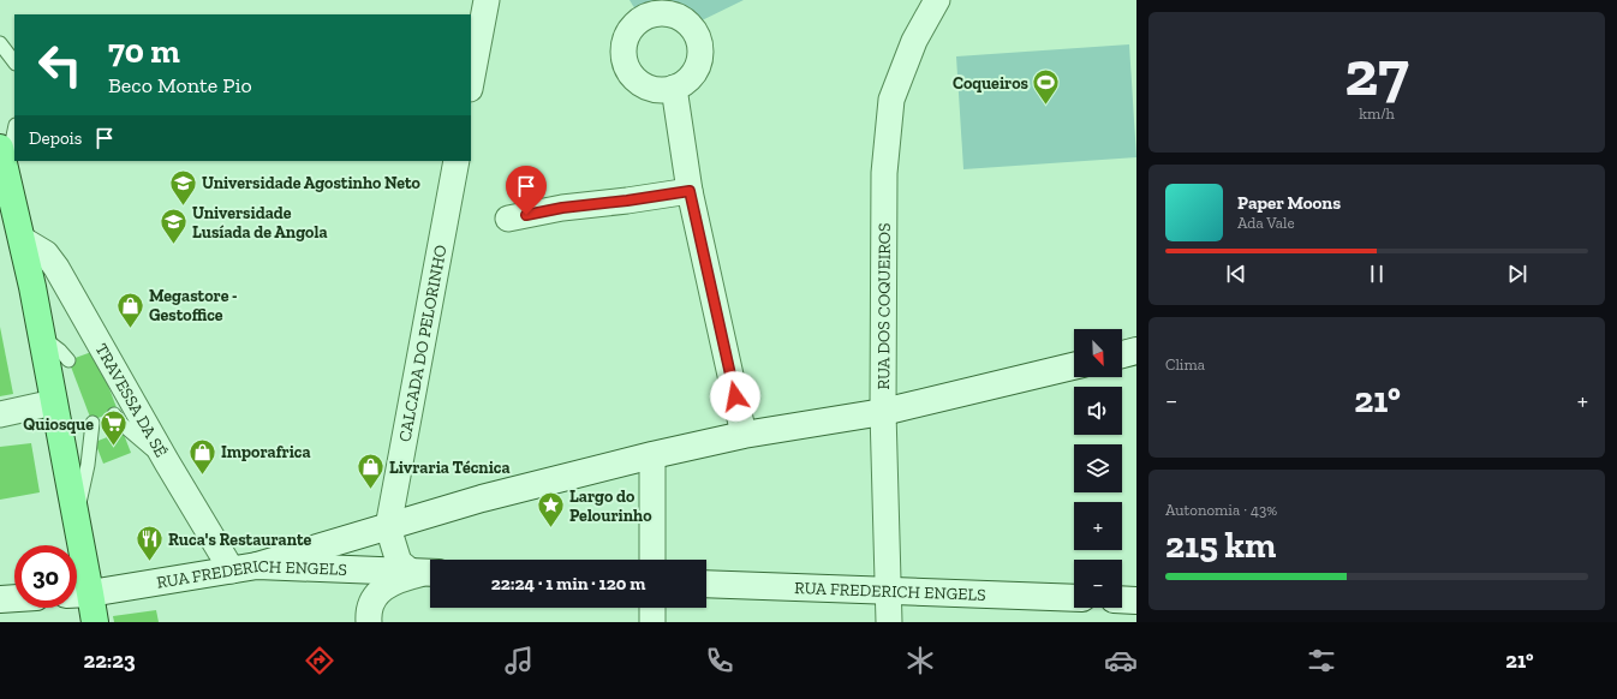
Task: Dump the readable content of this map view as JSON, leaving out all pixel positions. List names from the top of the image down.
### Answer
{
  "streets": {
    "street": [
      "RUA DOS COQUEIROS",
      "CALCADA DO PELORINHO",
      "TRAVESSA DA SÉ",
      "RUA FREDERICH ENGELS"
    ]
  },
  "crossings": [
    ["RUA DOS COQUEIROS", "RUA FREDERICH ENGELS"],
    ["TRAVESSA DA SÉ", "RUA FREDERICH ENGELS"]
  ],
  "places": {
    "sports": ["Coqueiros"],
    "school or university": ["Universidade Agostinho Neto", "Universidade Lusíada de Angola"],
    "shop": ["Megastore - Gestoffice", "Imporafrica", "Livraria Técnica"],
    "supermarket": ["Quiosque"],
    "place": ["Largo do Pelourinho"],
    "restaurant": ["Ruca's Restaurante"]
  },
  "north": "bottom right",
  "page": {
    "tile": [
      ["27", "km/h"],
      "Clima",
      ["Autonomia · 43%", "215 km"]
    ],
    "turn": ["70 m", "Beco Monte Pio"],
    "then": "Depois",
    "song": ["Paper Moons", "Ada Vale"],
    "map_buttons": ["+", "−"],
    "heat": ["−", "21°", "+"],
    "limit": "30",
    "trip": "22:24 · 1 min · 120 m",
    "tabs": ["22:23", "21°"]
  }
}
